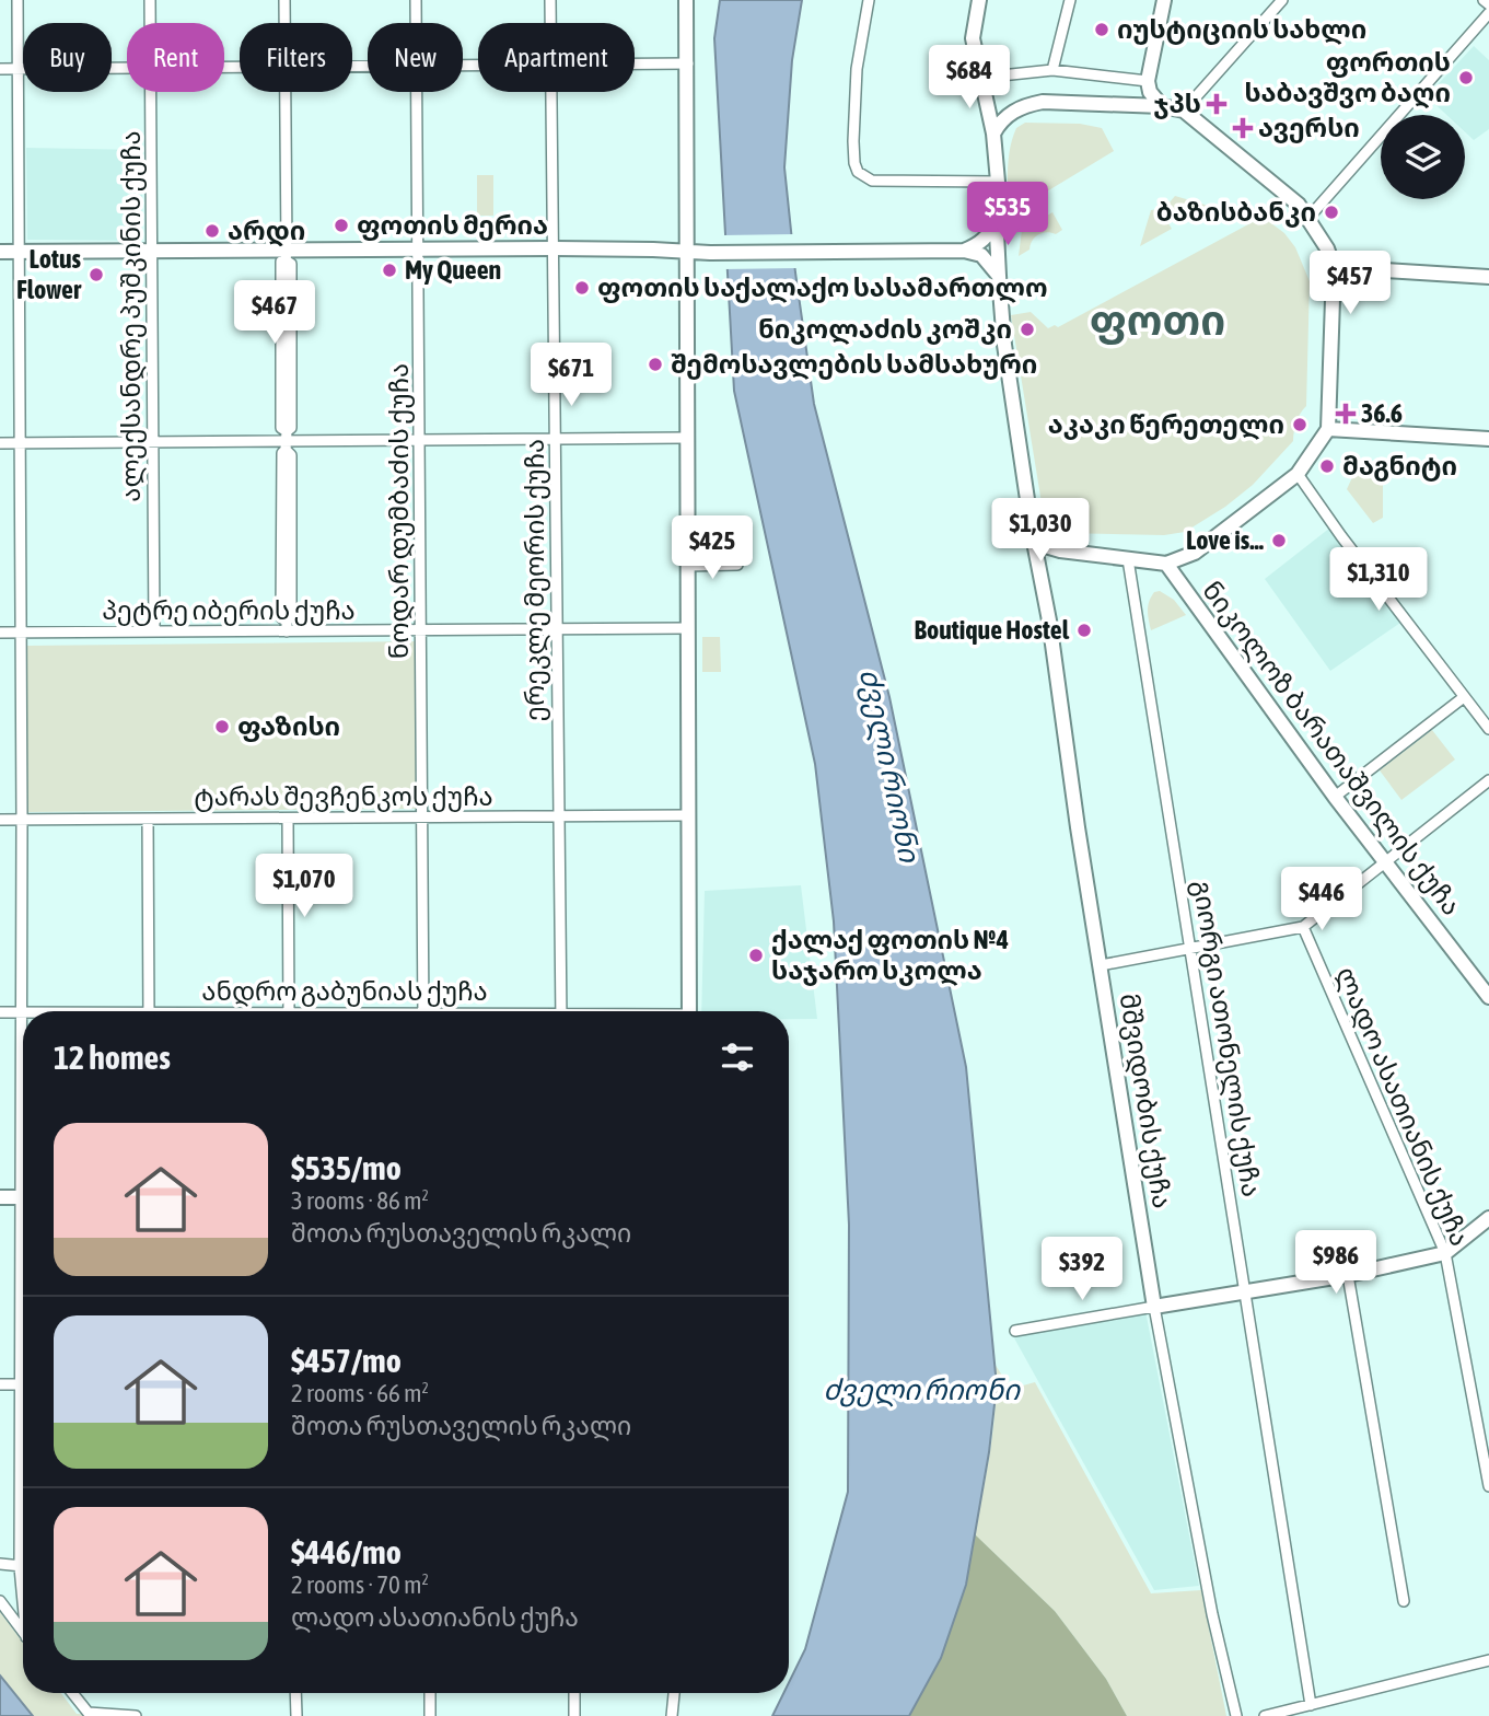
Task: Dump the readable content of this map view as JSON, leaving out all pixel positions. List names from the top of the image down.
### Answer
{
  "streets": {
    "street": [
      "ალექსანდრე პუშკინის ქუჩა",
      "ნოდარ დუმბაძის ქუჩა",
      "ერეკლე მეორის ქუჩა",
      "პეტრე იბერის ქუჩა",
      "ნიკოლოზ ბარათაშვილის ქუჩა",
      "ტარას შევჩენკოს ქუჩა",
      "ანდრო გაბუნიას ქუჩა",
      "გიორგი ათონელის ქუჩა",
      "მშვიდობის ქუჩა",
      "ლადო ასათიანის ქუჩა"
    ]
  },
  "crossings": [
    ["ალექსანდრე პუშკინის ქუჩა", "პეტრე იბერის ქუჩა"],
    ["ნოდარ დუმბაძის ქუჩა", "პეტრე იბერის ქუჩა"],
    ["ნოდარ დუმბაძის ქუჩა", "ტარას შევჩენკოს ქუჩა"],
    ["ერეკლე მეორის ქუჩა", "პეტრე იბერის ქუჩა"],
    ["ერეკლე მეორის ქუჩა", "ტარას შევჩენკოს ქუჩა"]
  ],
  "districts": ["ფოთი"],
  "water": ["ძველი რიონი"],
  "places": {
    "other": [
      "იუსტიციის სახლი",
      "ფორთის საბავშვო ბაღი",
      "ბაზისბანკი",
      "ფოთის მერია",
      "არდი",
      "My Queen",
      "Lotus Flower",
      "ფოთის საქალაქო სასამართლო",
      "ნიკოლაძის კოშკი",
      "შემოსავლების სამსახური",
      "აკაკი წერეთელი",
      "მაგნიტი",
      "Love is...",
      "Boutique Hostel",
      "ფაზისი",
      "ქალაქ ფოთის №4 საჯარო სკოლა"
    ],
    "health": ["ჯპს", "ავერსი", "36.6"]
  },
  "page": {
    "chip": [
      "Buy",
      "Rent",
      "Filters",
      "New",
      "Apartment"
    ],
    "price": [
      "$684",
      "$535",
      "$457",
      "$467",
      "$671",
      "$1,030",
      "$425",
      "$1,310",
      "$1,070",
      "$446",
      "$986",
      "$392"
    ],
    "heading": "12 homes",
    "list": [
      {
        "name": "$535/mo",
        "note": "3 rooms · 86 m² · შოთა რუსთაველის რკალი"
      },
      {
        "name": "$457/mo",
        "note": "2 rooms · 66 m² · შოთა რუსთაველის რკალი"
      },
      {
        "name": "$446/mo",
        "note": "2 rooms · 70 m² · ლადო ასათიანის ქუჩა"
      }
    ]
  }
}
